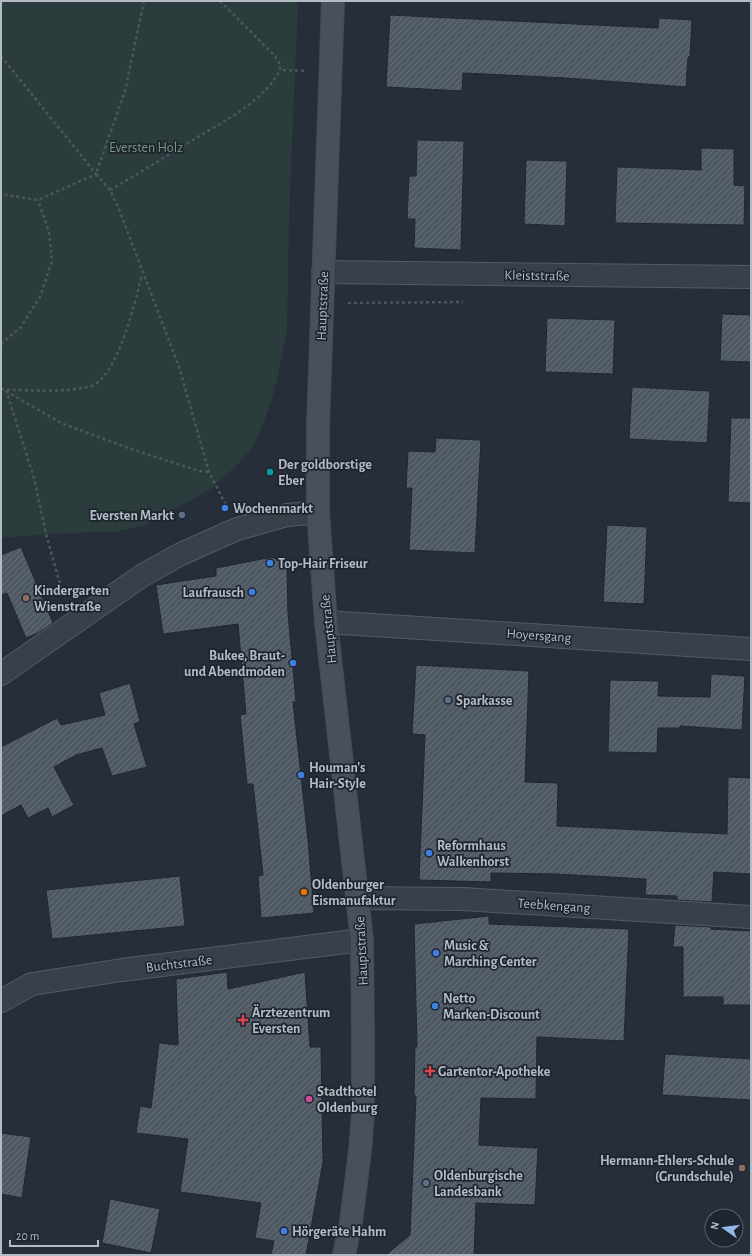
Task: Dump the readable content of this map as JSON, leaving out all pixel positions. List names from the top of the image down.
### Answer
{
  "streets": {
    "street": [
      "Kleiststraße",
      "Hauptstraße",
      "Hoyersgang",
      "Teebkengang",
      "Buchtstraße"
    ]
  },
  "crossings": [
    ["Kleiststraße", "Hauptstraße"],
    ["Hauptstraße", "Hoyersgang"],
    ["Hauptstraße", "Teebkengang"],
    ["Hauptstraße", "Buchtstraße"]
  ],
  "parks": ["Eversten Holz"],
  "places": {
    "other": [
      "Der goldborstige Eber",
      "Wochenmarkt",
      "Eversten Markt",
      "Top-Hair Friseur",
      "Laufrausch",
      "Kindergarten Wienstraße",
      "Bukee, Braut- und Abendmoden",
      "Sparkasse",
      "Houman's Hair-Style",
      "Reformhaus Walkenhorst",
      "Oldenburger Eismanufaktur",
      "Music & Marching Center",
      "Netto Marken-Discount",
      "Stadthotel Oldenburg",
      "Hermann-Ehlers-Schule (Grundschule)",
      "Oldenburgische Landesbank",
      "Hörgeräte Hahm"
    ],
    "health": ["Ärztezentrum Eversten", "Gartentor-Apotheke"]
  },
  "scale_bar": "20 m",
  "north": "left"
}
